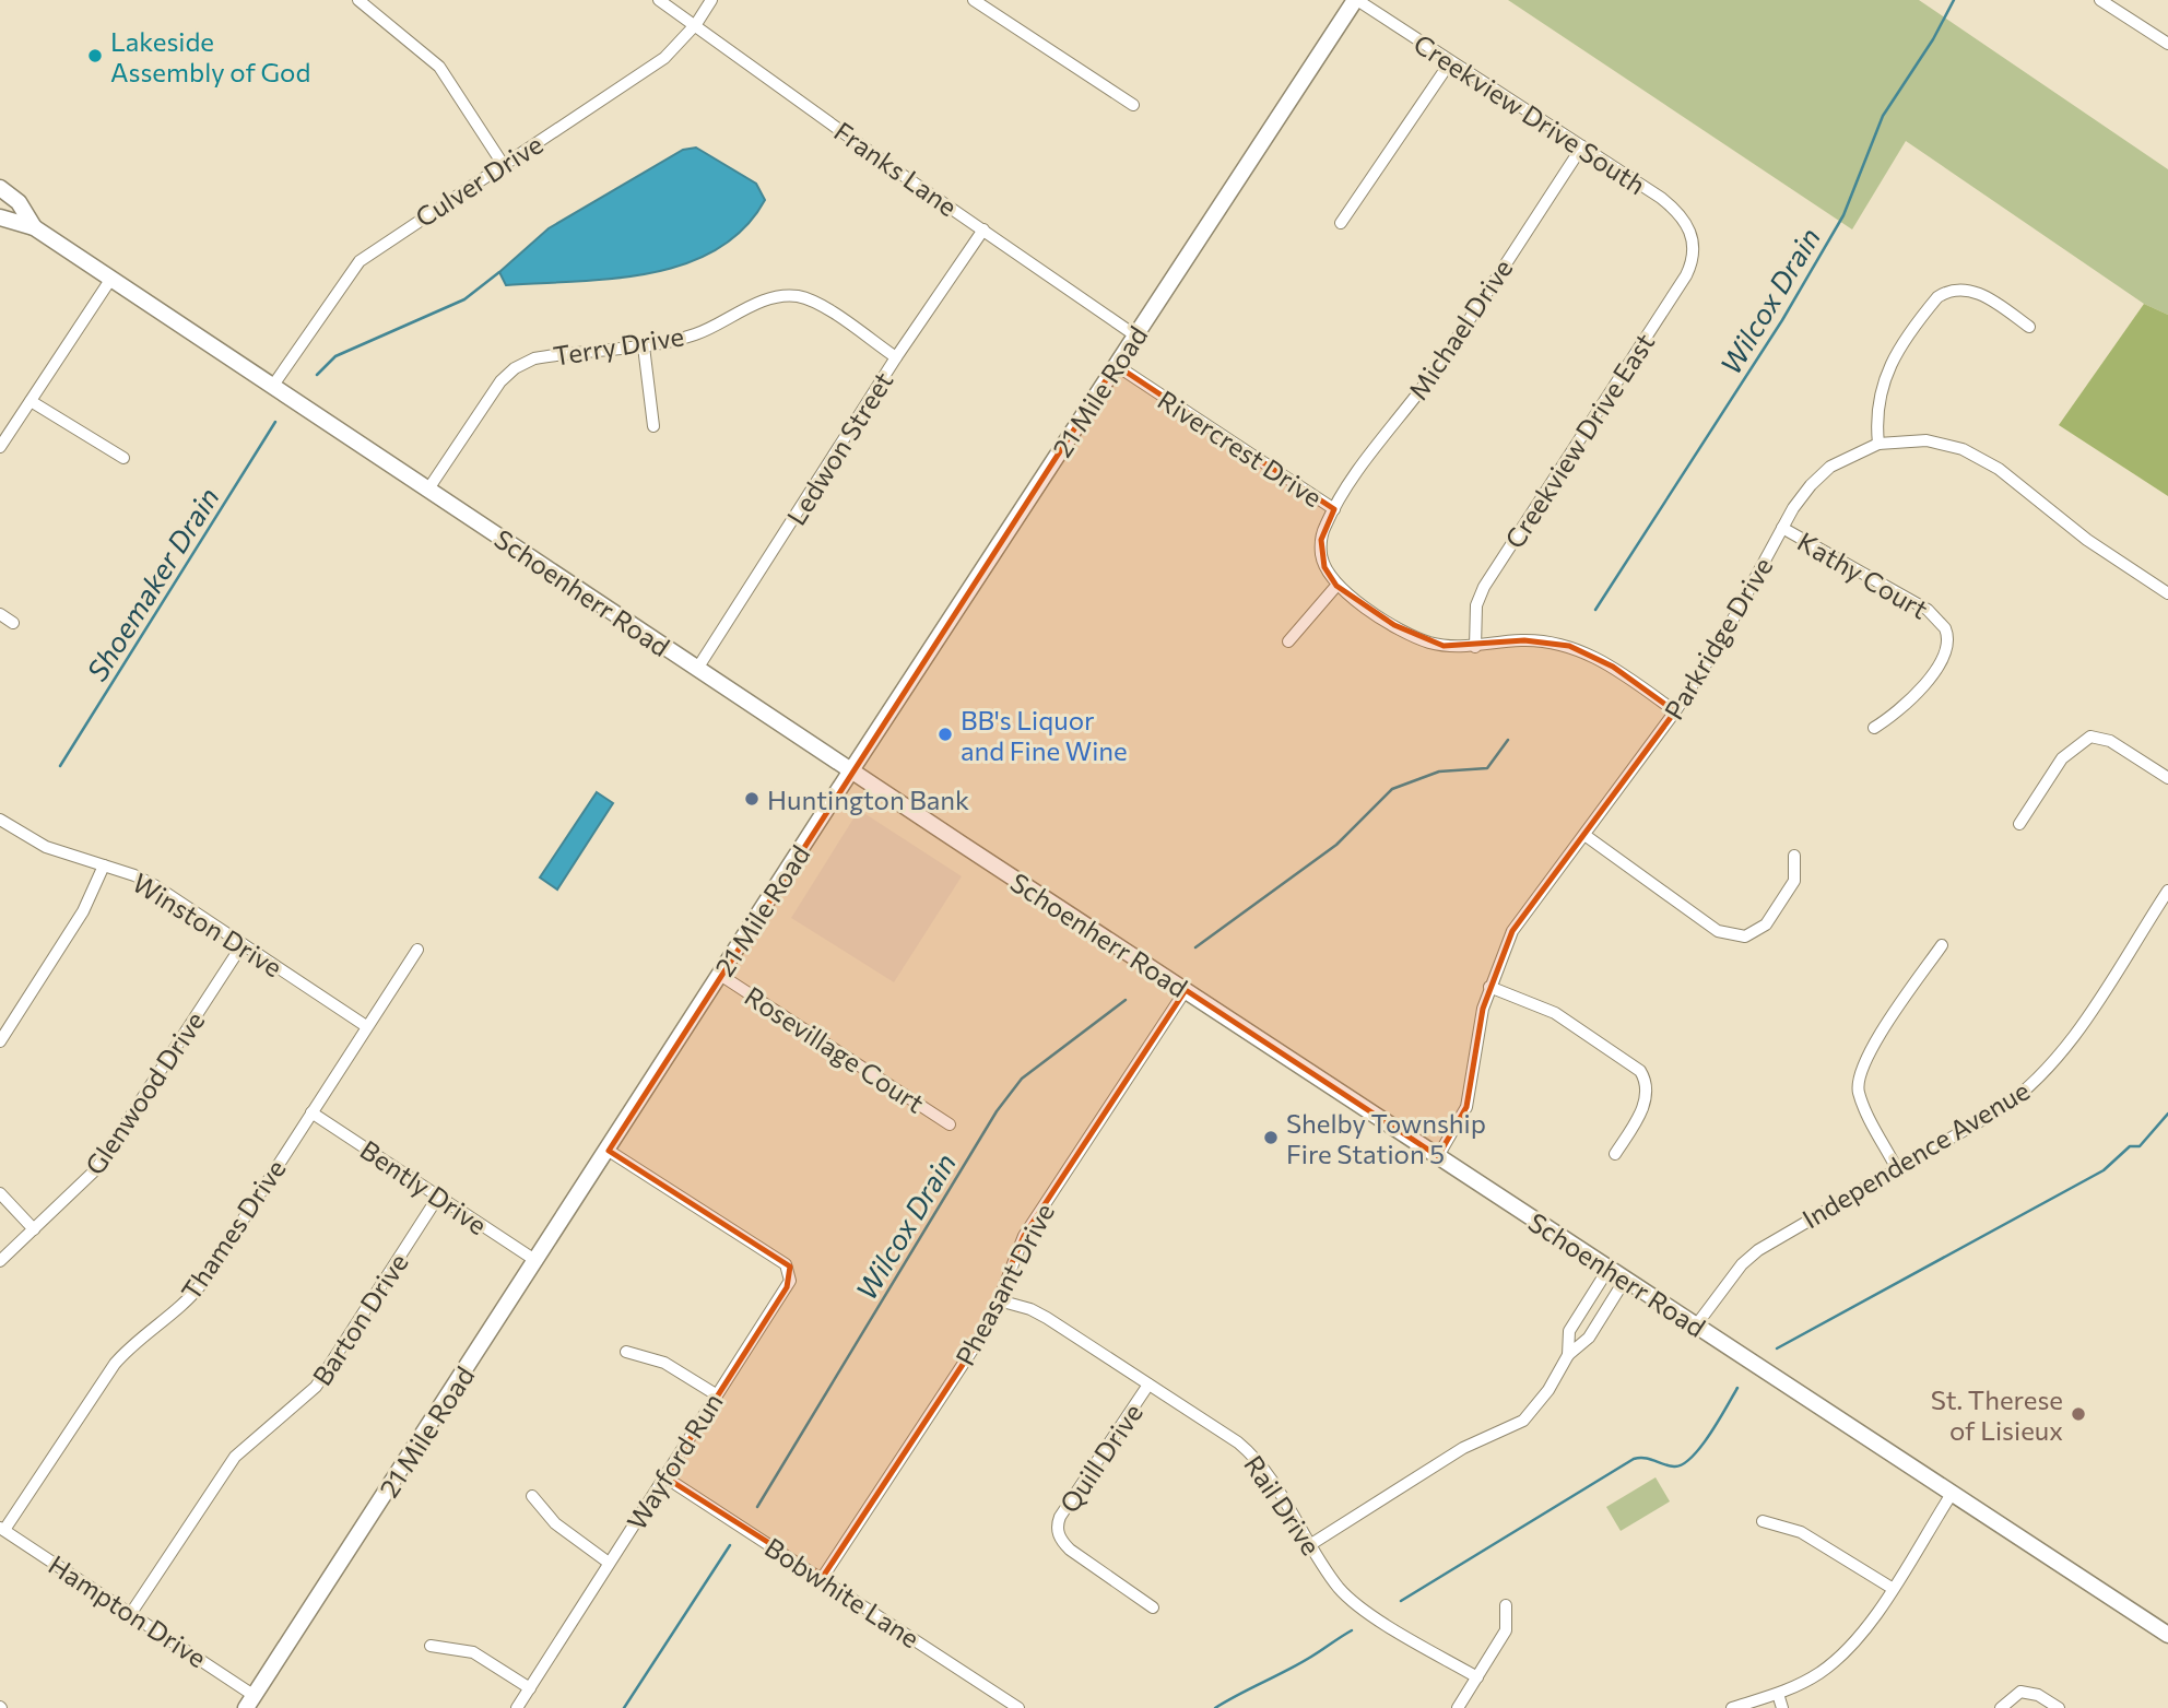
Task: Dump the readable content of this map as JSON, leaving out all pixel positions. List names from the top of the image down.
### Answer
{
  "streets": {
    "street": [
      "Creekview Drive South",
      "Franks Lane",
      "Culver Drive",
      "Michael Drive",
      "Terry Drive",
      "21 Mile Road",
      "Creekview Drive East",
      "Ledwon Street",
      "Rivercrest Drive",
      "Kathy Court",
      "Schoenherr Road",
      "Parkridge Drive",
      "Winston Drive",
      "Rosevillage Court",
      "Glenwood Drive",
      "Independence Avenue",
      "Bently Drive",
      "Thames Drive",
      "Pheasant Drive",
      "Barton Drive",
      "Quill Drive",
      "Wayford Run",
      "Rail Drive",
      "Bobwhite Lane",
      "Hampton Drive"
    ]
  },
  "crossings": [
    ["Creekview Drive South", "Michael Drive"],
    ["Creekview Drive South", "21 Mile Road"],
    ["Creekview Drive South", "Creekview Drive East"],
    ["Franks Lane", "Culver Drive"],
    ["Franks Lane", "21 Mile Road"],
    ["Franks Lane", "Ledwon Street"],
    ["Culver Drive", "Schoenherr Road"],
    ["Michael Drive", "Rivercrest Drive"],
    ["Terry Drive", "Ledwon Street"],
    ["Terry Drive", "Schoenherr Road"],
    ["21 Mile Road", "Rivercrest Drive"],
    ["21 Mile Road", "Schoenherr Road"],
    ["21 Mile Road", "Rosevillage Court"],
    ["21 Mile Road", "Bently Drive"],
    ["21 Mile Road", "Wayford Run"],
    ["21 Mile Road", "Hampton Drive"],
    ["Ledwon Street", "Schoenherr Road"],
    ["Kathy Court", "Parkridge Drive"],
    ["Schoenherr Road", "Parkridge Drive"],
    ["Schoenherr Road", "Independence Avenue"],
    ["Schoenherr Road", "Pheasant Drive"],
    ["Winston Drive", "Glenwood Drive"],
    ["Winston Drive", "Thames Drive"],
    ["Bently Drive", "Thames Drive"],
    ["Bently Drive", "Barton Drive"],
    ["Thames Drive", "Hampton Drive"],
    ["Pheasant Drive", "Rail Drive"],
    ["Pheasant Drive", "Bobwhite Lane"],
    ["Barton Drive", "Hampton Drive"],
    ["Quill Drive", "Rail Drive"],
    ["Wayford Run", "Bobwhite Lane"]
  ],
  "water": ["Wilcox Drain", "Shoemaker Drain"],
  "places": [
    "Lakeside Assembly of God",
    "BB's Liquor and Fine Wine",
    "Huntington Bank",
    "Shelby Township Fire Station 5",
    "St. Therese of Lisieux"
  ]
}
